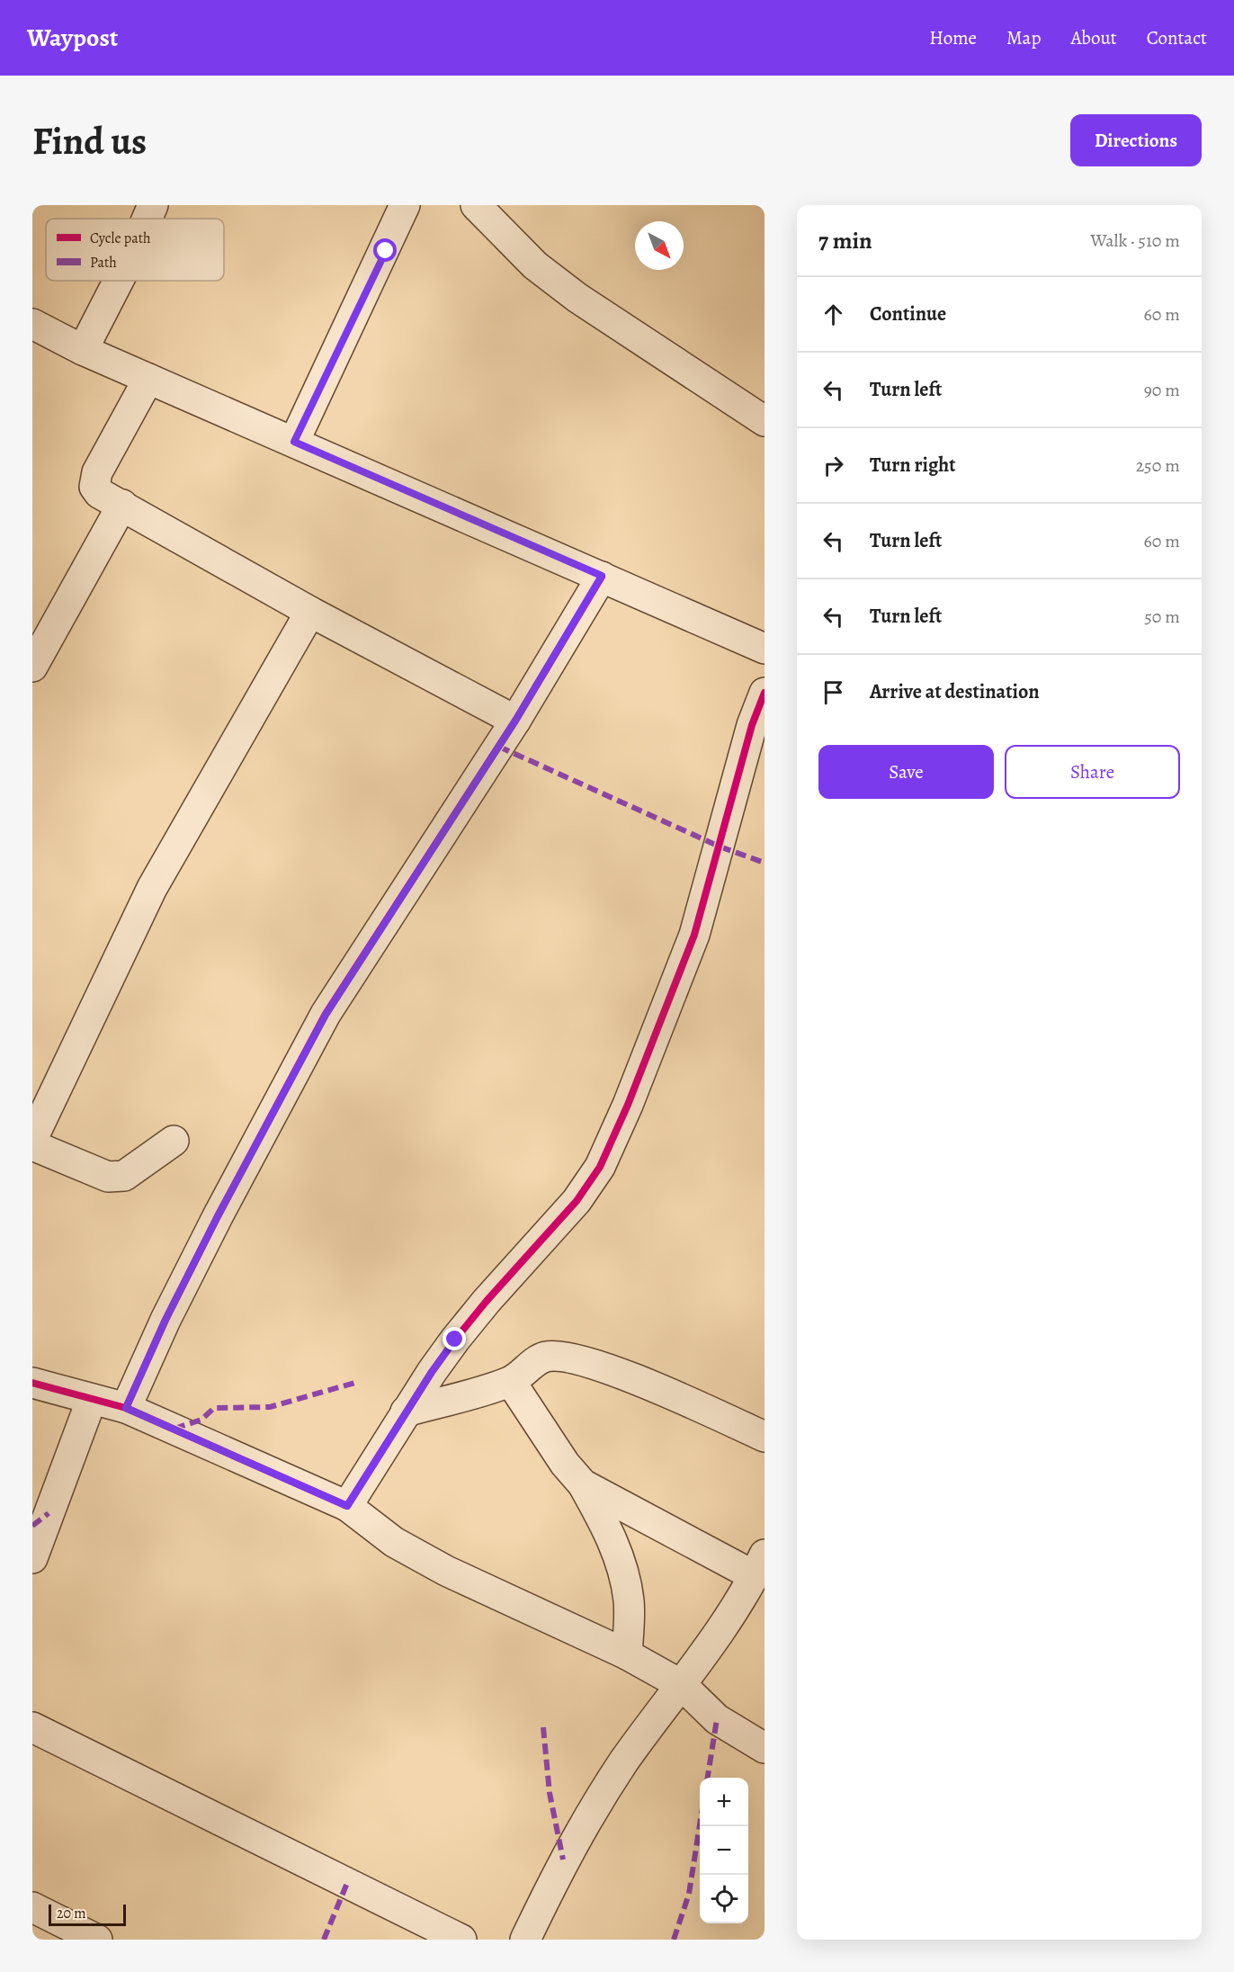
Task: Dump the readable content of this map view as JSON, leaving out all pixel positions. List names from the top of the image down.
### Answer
{
  "legend": ["Cycle path", "Path"],
  "scale_bar": "20 m",
  "north": "bottom right",
  "page": {
    "header": "Waypost",
    "nav": [
      "Home",
      "Map",
      "About",
      "Contact"
    ],
    "buttons": [
      "Directions",
      ["Save", "Share"]
    ],
    "title": "Find us",
    "heading": ["7 min", "Walk · 510 m"],
    "list": [
      ["Continue", "60 m"],
      ["Turn left", "90 m"],
      ["Turn right", "250 m"],
      ["Turn left", "60 m"],
      ["Turn left", "50 m"],
      "Arrive at destination"
    ],
    "map_buttons": ["+", "−"],
    "scale": "20 m"
  }
}
